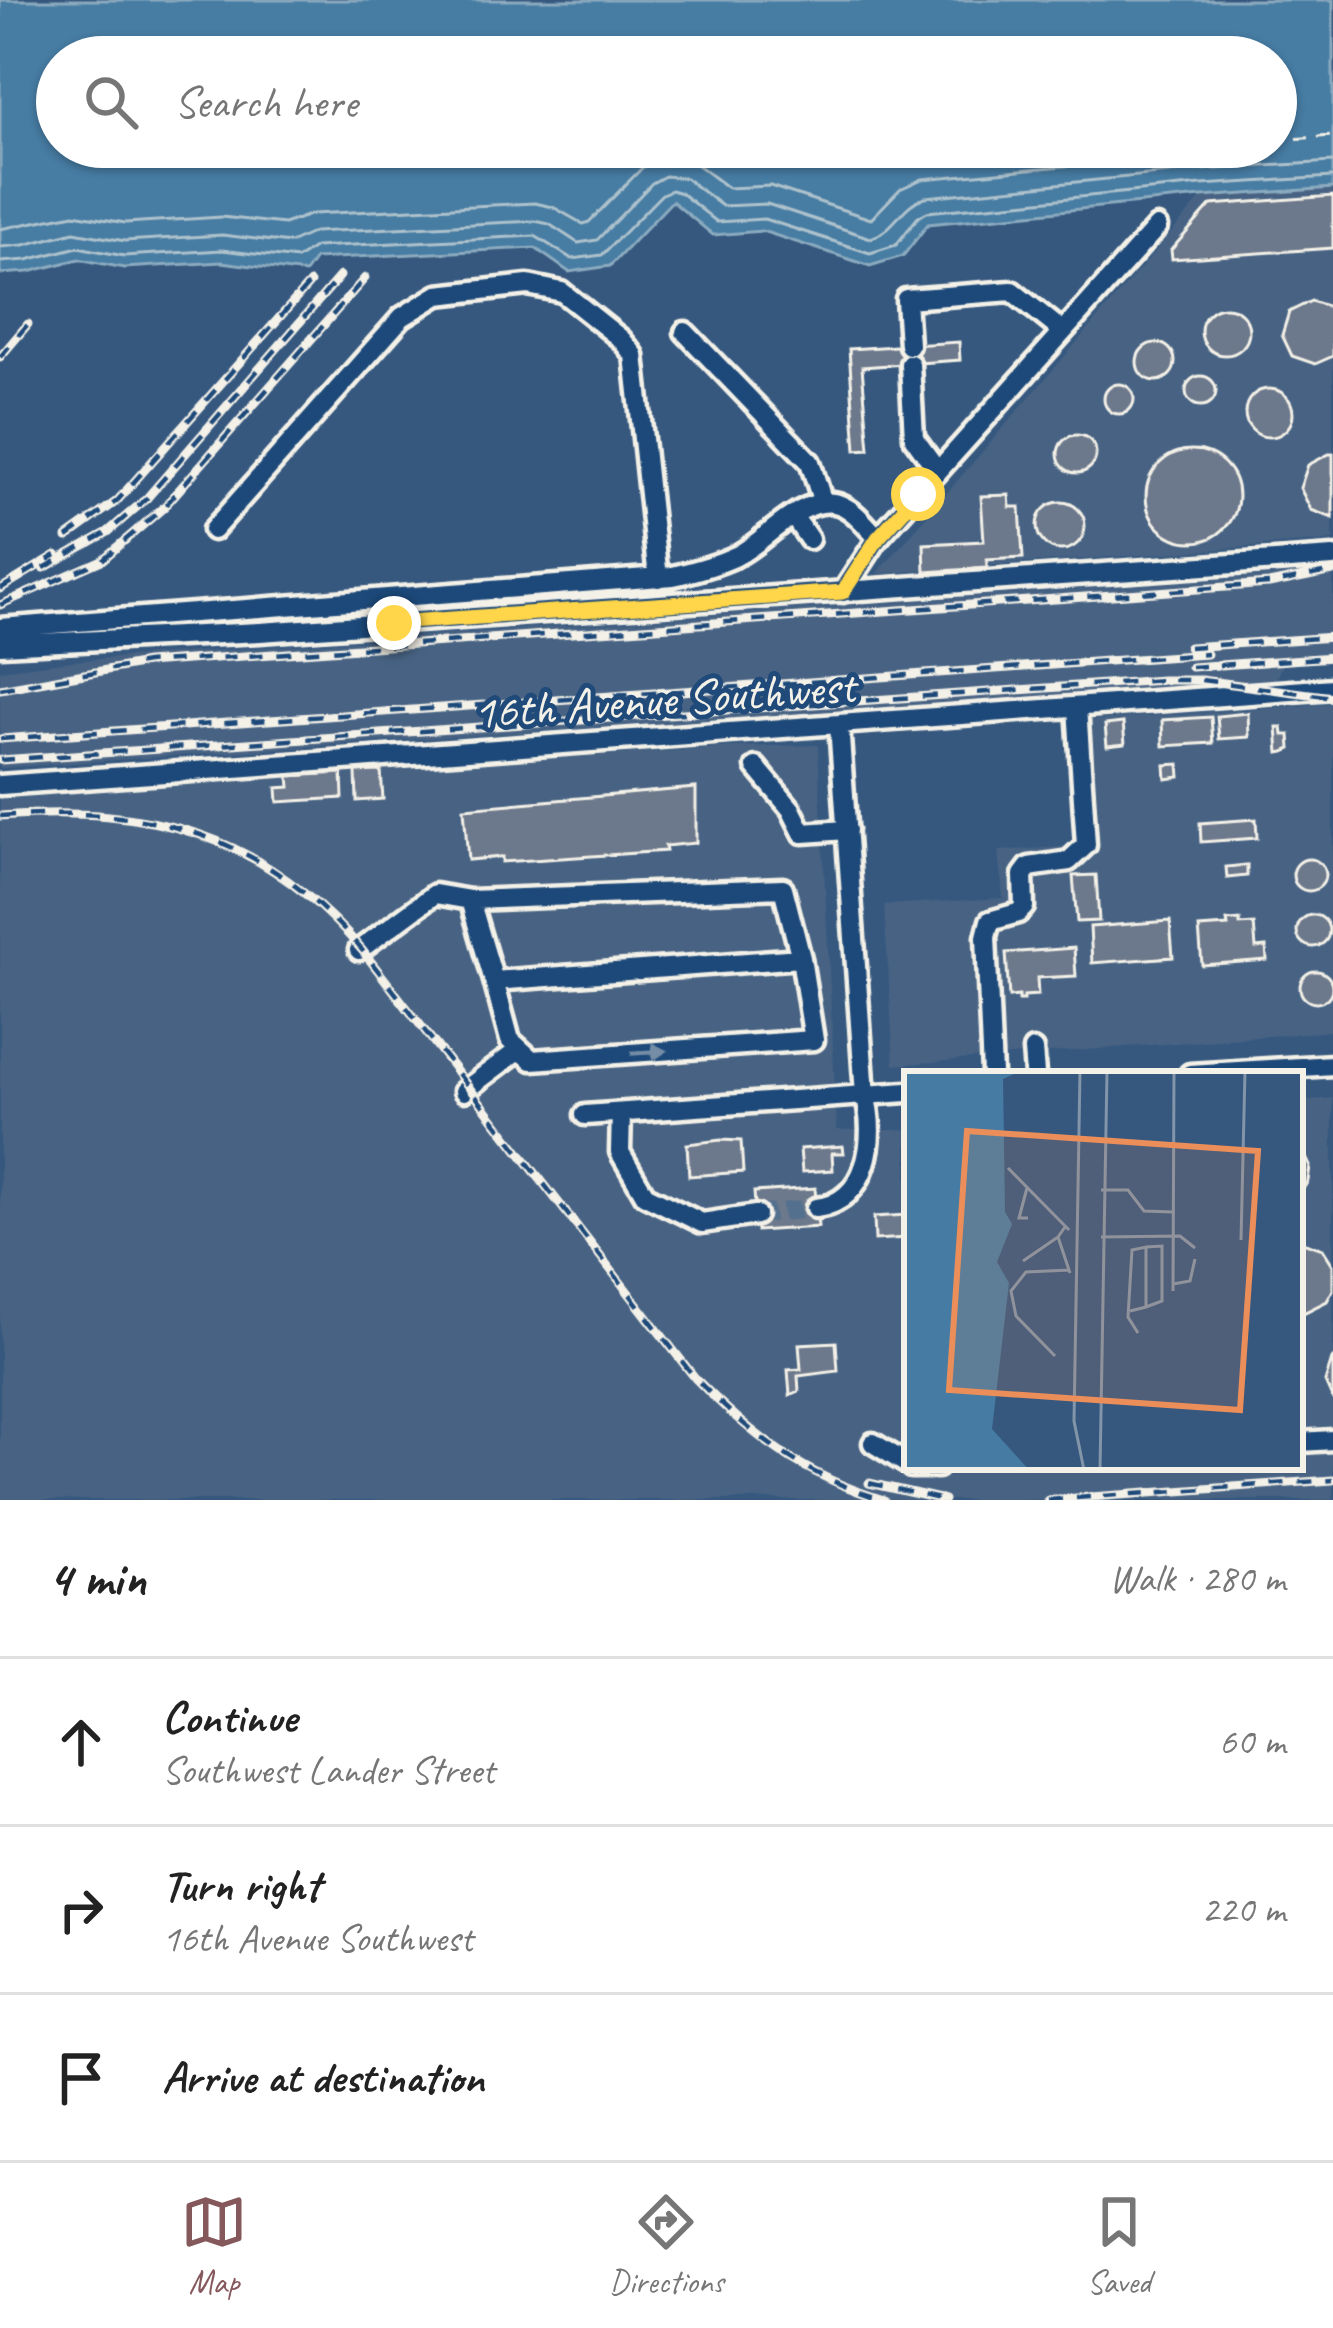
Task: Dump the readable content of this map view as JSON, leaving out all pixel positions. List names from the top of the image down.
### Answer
{
  "streets": {
    "street": ["16th Avenue Southwest"]
  },
  "page": {
    "search": "Search here",
    "heading": ["4 min", "Walk · 280 m"],
    "list": [
      ["Continue", "Southwest Lander Street", "60 m"],
      ["Turn right", "16th Avenue Southwest", "220 m"],
      "Arrive at destination"
    ],
    "nav": ["Map", "Directions", "Saved"]
  }
}
